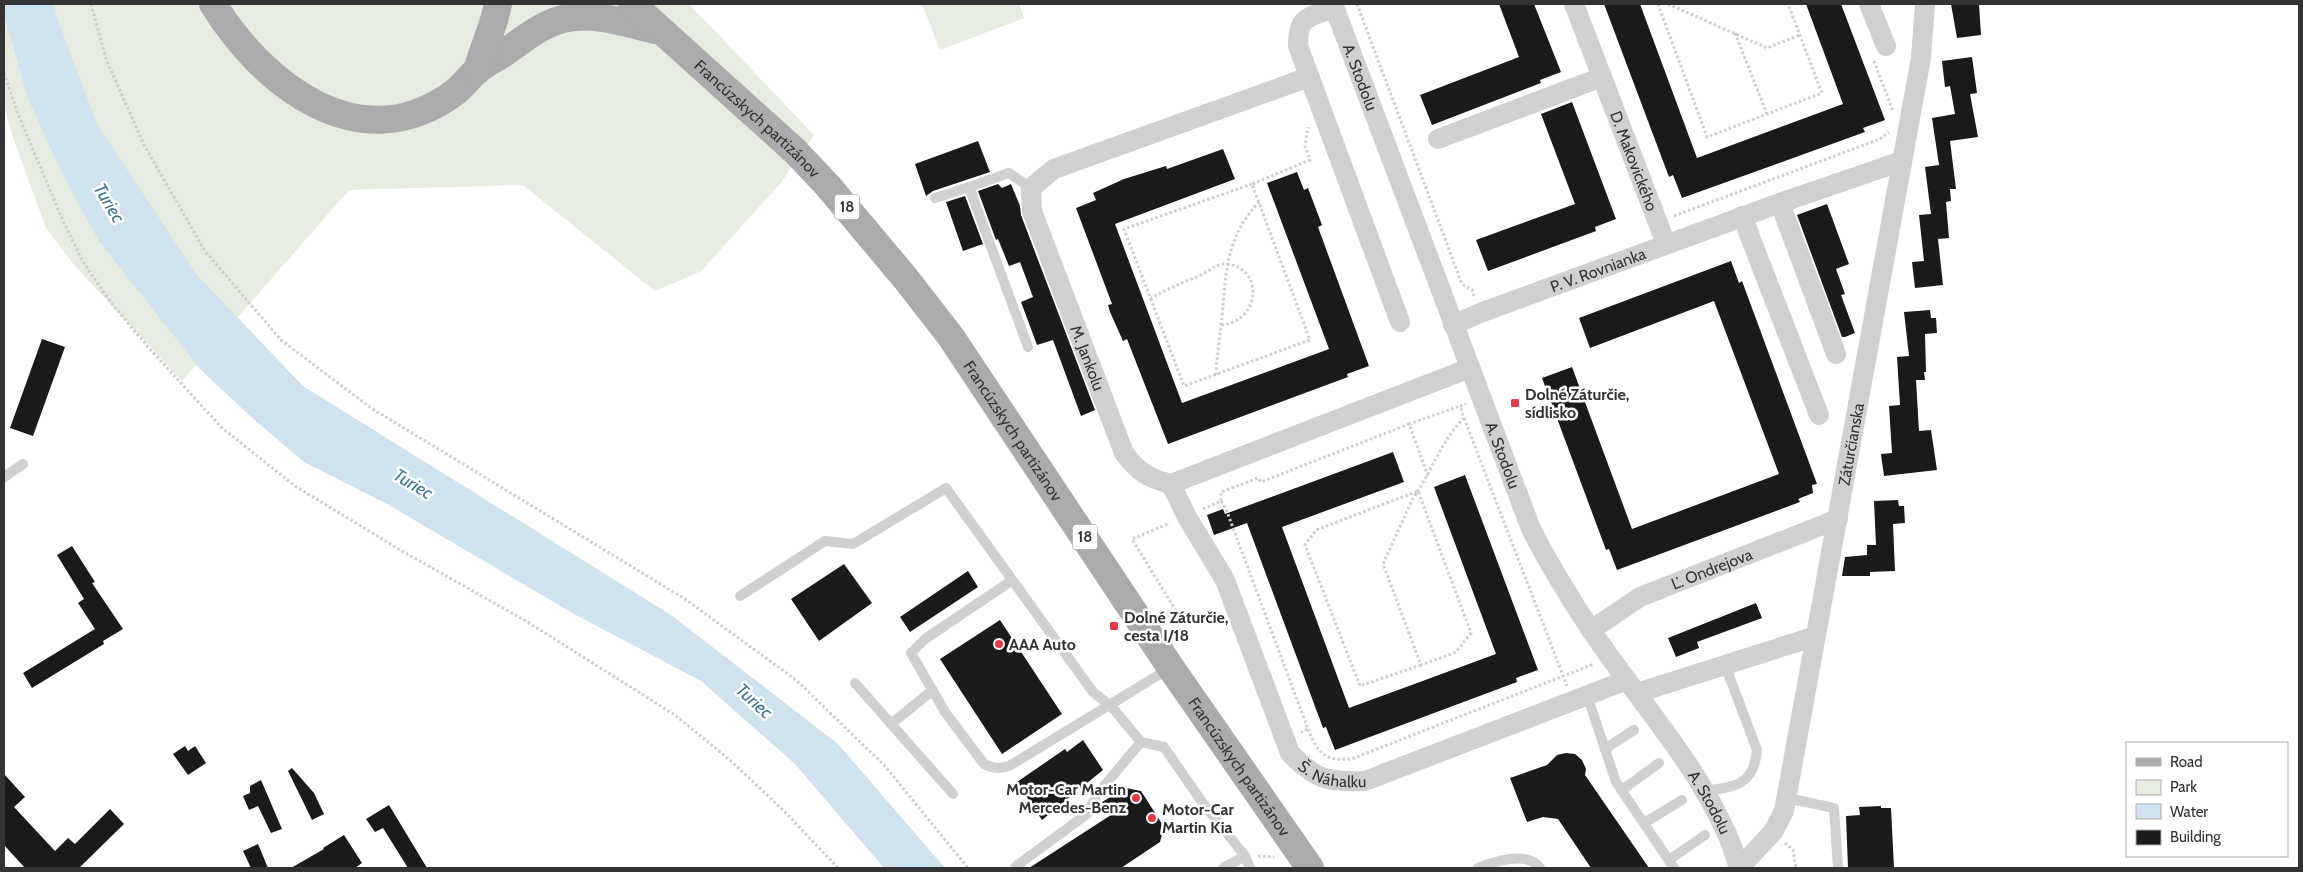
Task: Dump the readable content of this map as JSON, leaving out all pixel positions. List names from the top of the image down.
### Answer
{
  "streets": {
    "main road": ["Francúzskych partizánov", "18"],
    "street": [
      "A. Stodolu",
      "D. Makovického",
      "P. V. Rovnianka",
      "M. Jankolu",
      "Záturčianska",
      "Ľ. Ondrejova",
      "Š. Náhalku"
    ]
  },
  "crossings": [
    ["A. Stodolu", "P. V. Rovnianka"],
    ["A. Stodolu", "Záturčianska"],
    ["A. Stodolu", "Ľ. Ondrejova"],
    ["A. Stodolu", "Š. Náhalku"],
    ["Francúzskych partizánov", "18"],
    ["D. Makovického", "P. V. Rovnianka"],
    ["P. V. Rovnianka", "Záturčianska"],
    ["M. Jankolu", "Š. Náhalku"],
    ["Záturčianska", "Ľ. Ondrejova"],
    ["Záturčianska", "Š. Náhalku"]
  ],
  "water": ["Turiec"],
  "places": {
    "transit": ["Dolné Záturčie, sídlisko", "Dolné Záturčie, cesta I/18"],
    "other": ["AAA Auto", "Motor-Car Martin Mercedes-Benz", "Motor-Car Martin Kia"]
  },
  "legend": [
    "Road",
    "Park",
    "Water",
    "Building"
  ]
}
